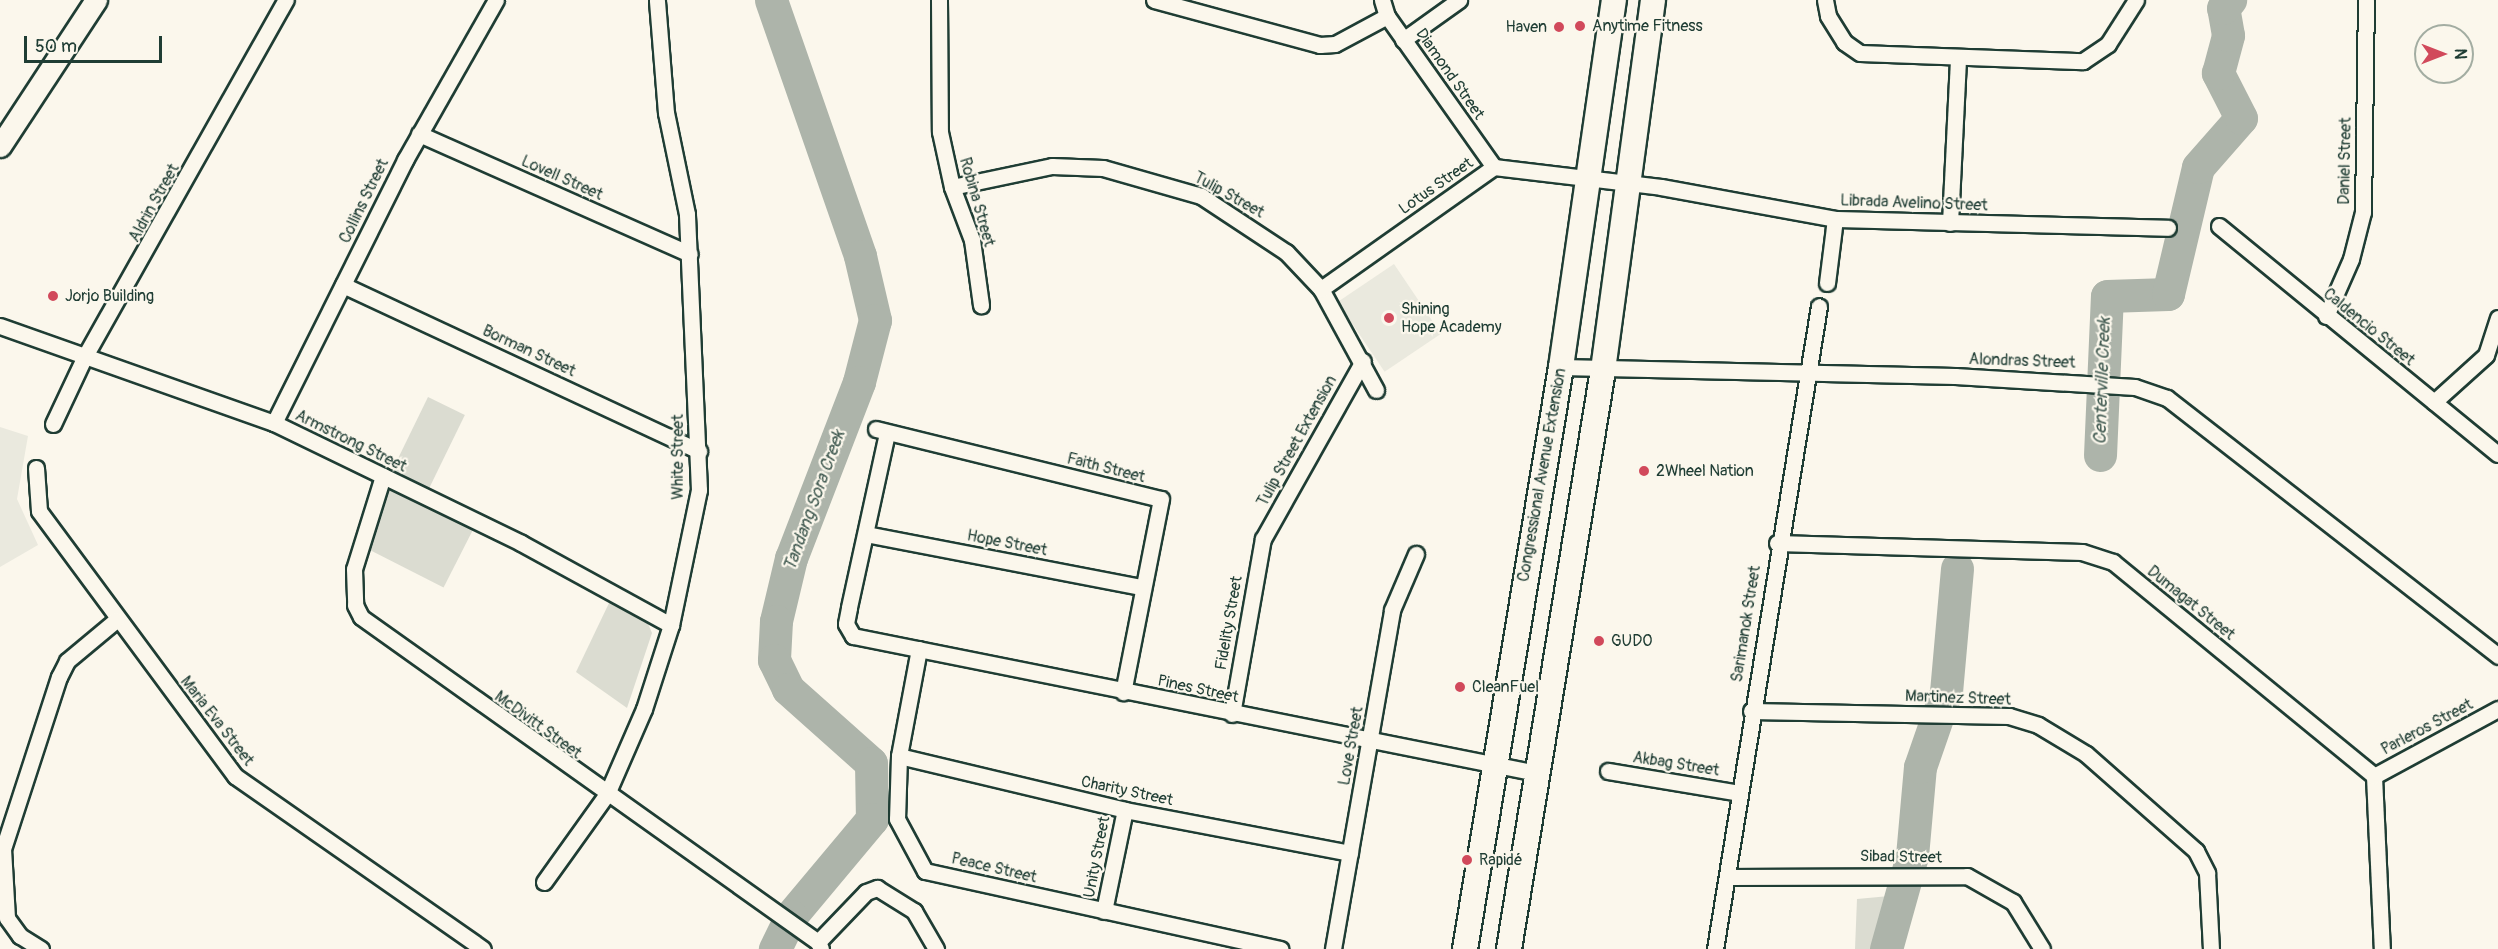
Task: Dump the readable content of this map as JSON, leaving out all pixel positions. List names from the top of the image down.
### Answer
{
  "streets": {
    "main road": ["Congressional Avenue Extension"],
    "street": [
      "Diamond Street",
      "Daniel Street",
      "Lovell Street",
      "Lotus Street",
      "Tulip Street",
      "Collins Street",
      "Robina Street",
      "Aldrin Street",
      "Librada Avelino Street",
      "Caldencio Street",
      "Borman Street",
      "Alondras Street",
      "Armstrong Street",
      "Tulip Street Extension",
      "White Street",
      "Faith Street",
      "Hope Street",
      "Dumagat Street",
      "Fidelity Street",
      "Sarimanok Street",
      "Pines Street",
      "Martinez Street",
      "Maria Eva Street",
      "McDivitt Street",
      "Parleros Street",
      "Love Street",
      "Akbag Street",
      "Charity Street",
      "Unity Street",
      "Sibad Street",
      "Peace Street"
    ]
  },
  "crossings": [
    ["Diamond Street", "Lotus Street"],
    ["Daniel Street", "Caldencio Street"],
    ["Lovell Street", "Collins Street"],
    ["Lovell Street", "White Street"],
    ["Lotus Street", "Tulip Street"],
    ["Lotus Street", "Librada Avelino Street"],
    ["Lotus Street", "Congressional Avenue Extension"],
    ["Tulip Street", "Robina Street"],
    ["Tulip Street", "Tulip Street Extension"],
    ["Collins Street", "Borman Street"],
    ["Collins Street", "Armstrong Street"],
    ["Aldrin Street", "Armstrong Street"],
    ["Librada Avelino Street", "Congressional Avenue Extension"],
    ["Borman Street", "White Street"],
    ["Alondras Street", "Congressional Avenue Extension"],
    ["Alondras Street", "Sarimanok Street"],
    ["Armstrong Street", "White Street"],
    ["Armstrong Street", "McDivitt Street"],
    ["Tulip Street Extension", "Fidelity Street"],
    ["White Street", "McDivitt Street"],
    ["Faith Street", "Hope Street"],
    ["Faith Street", "Pines Street"],
    ["Congressional Avenue Extension", "Pines Street"],
    ["Dumagat Street", "Sarimanok Street"],
    ["Dumagat Street", "Parleros Street"],
    ["Fidelity Street", "Pines Street"],
    ["Sarimanok Street", "Martinez Street"],
    ["Sarimanok Street", "Akbag Street"],
    ["Sarimanok Street", "Sibad Street"],
    ["Pines Street", "Love Street"],
    ["Pines Street", "Peace Street"],
    ["Love Street", "Charity Street"],
    ["Charity Street", "Unity Street"],
    ["Charity Street", "Peace Street"],
    ["Unity Street", "Peace Street"]
  ],
  "water": ["Centerville Creek", "Tandang Sora Creek"],
  "places": [
    "Anytime Fitness",
    "Haven",
    "Jorjo Building",
    "Shining Hope Academy",
    "2Wheel Nation",
    "GUDO",
    "CleanFuel",
    "Rapidé"
  ],
  "scale_bar": "50 m",
  "north": "right"
}
